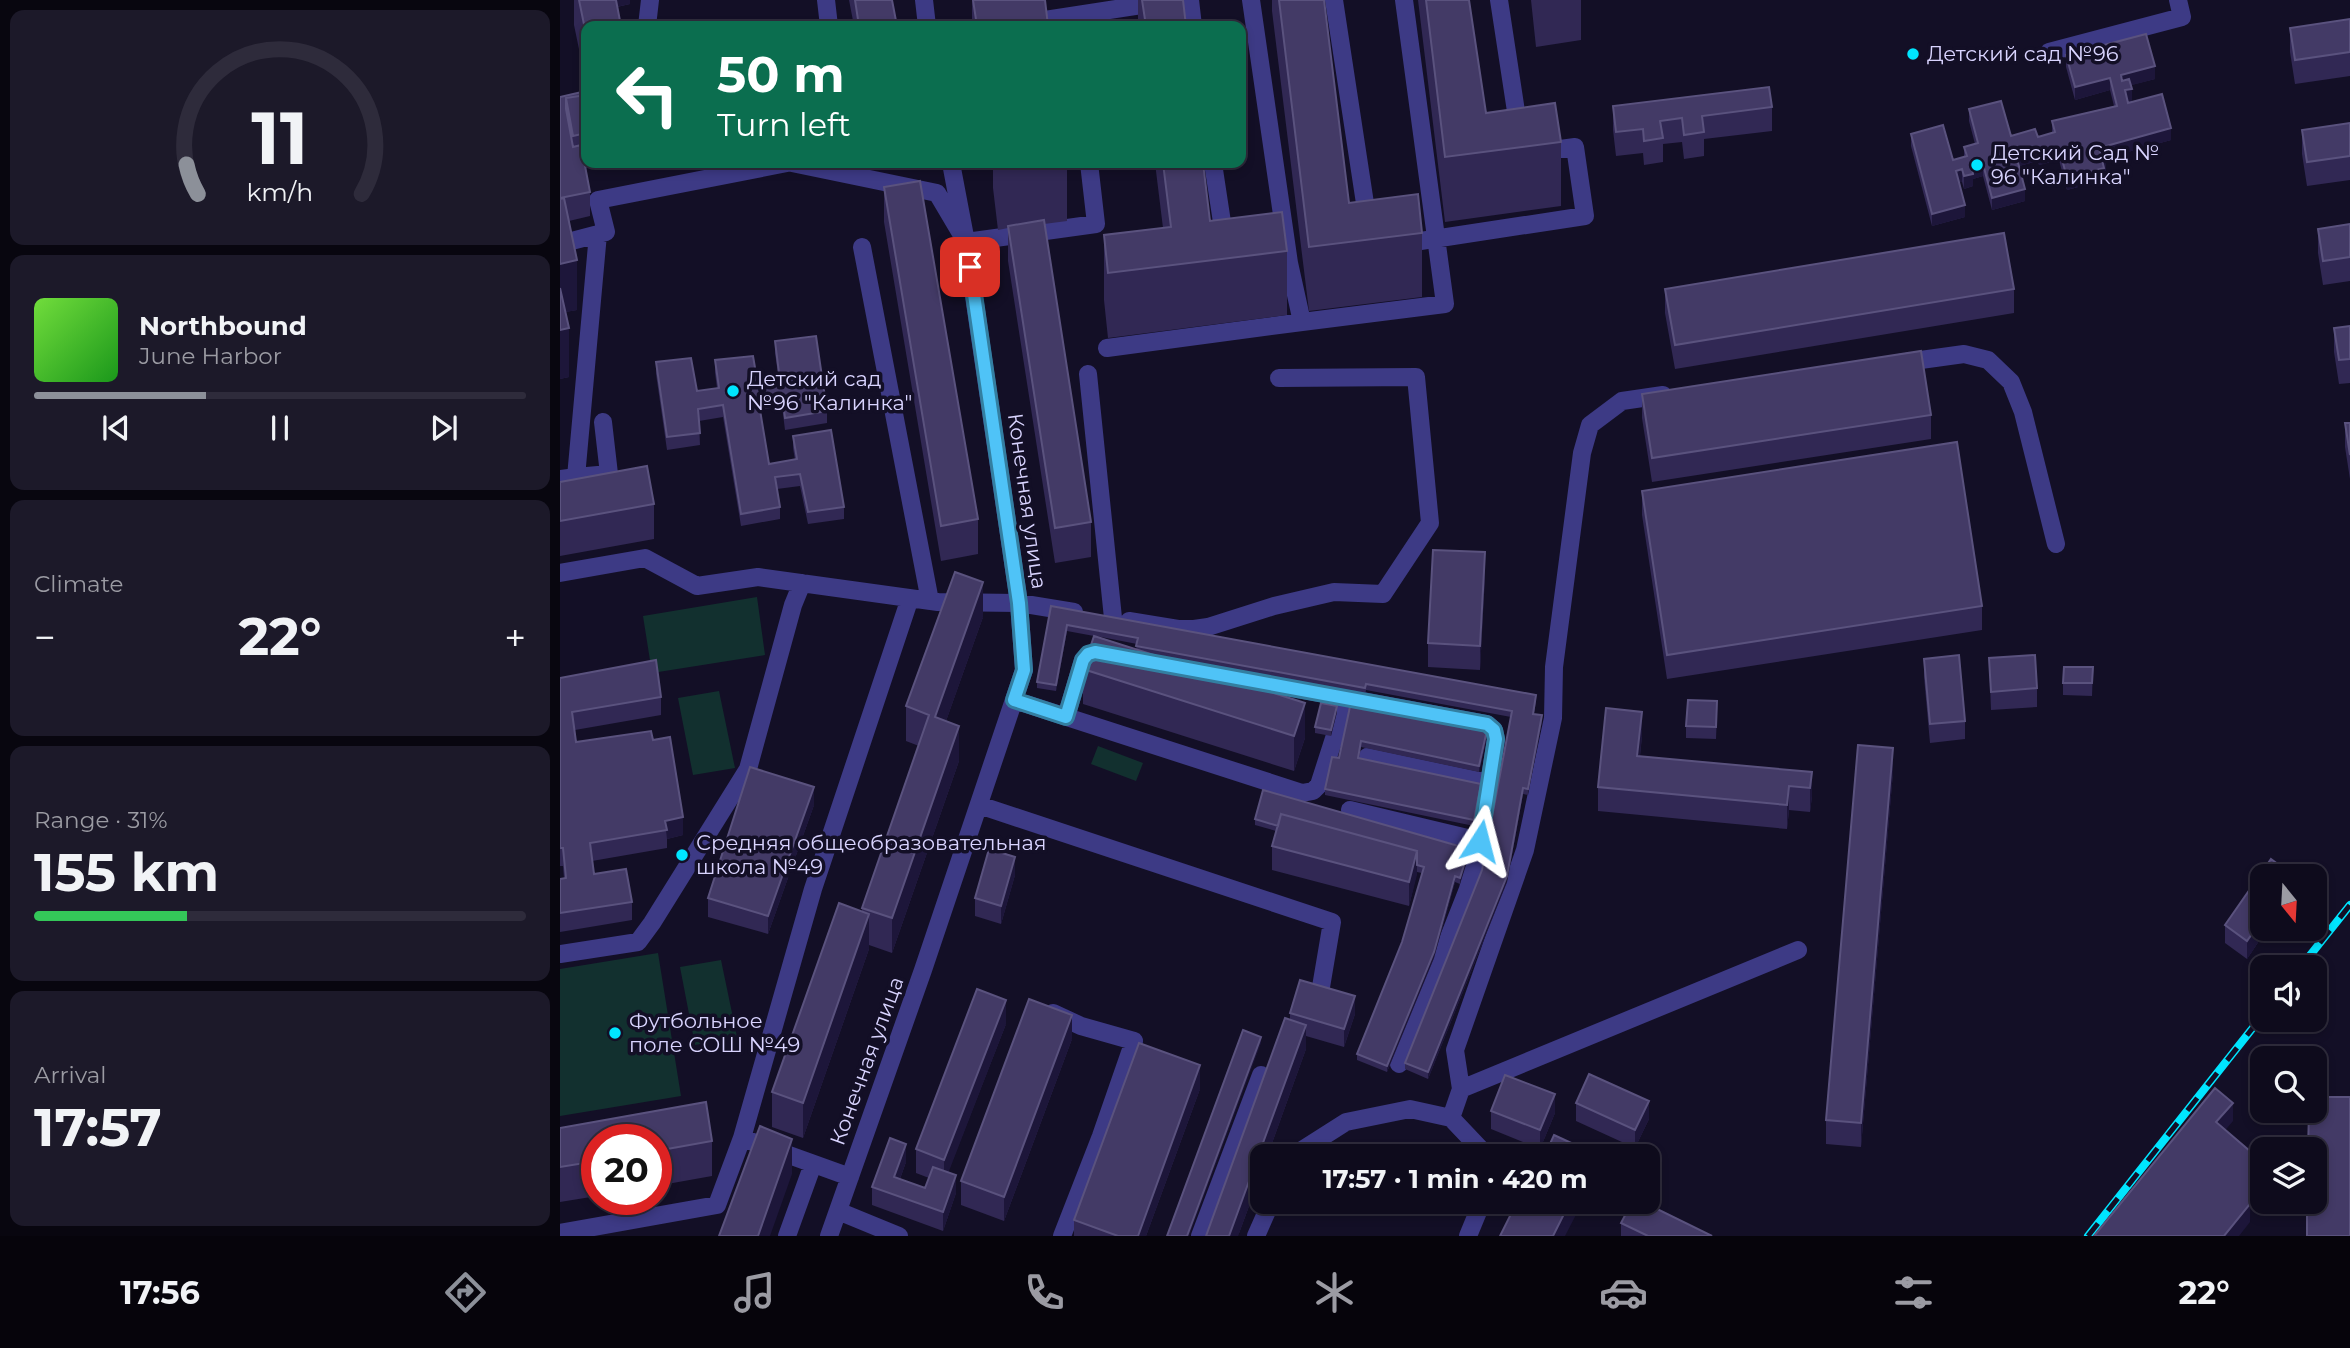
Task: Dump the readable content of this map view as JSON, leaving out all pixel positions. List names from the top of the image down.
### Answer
{
  "streets": {
    "street": ["Конечная улица"]
  },
  "places": [
    "Детский сад №96",
    "Детский Сад № 96 \"Калинка\"",
    "Детский сад №96 \"Калинка\"",
    "Средняя общеобразовательная школа №49",
    "Футбольное поле СОШ №49"
  ],
  "north": "bottom",
  "page": {
    "turn": ["50 m", "Turn left"],
    "song": ["Northbound", "June Harbor"],
    "tile": [
      "Climate",
      ["Range · 31%", "155 km"],
      ["Arrival", "17:57"]
    ],
    "heat": ["−", "22°", "+"],
    "limit": "20",
    "trip": "17:57 · 1 min · 420 m",
    "tabs": ["17:56", "22°"],
    "gauge": ["11", "km/h"]
  }
}
